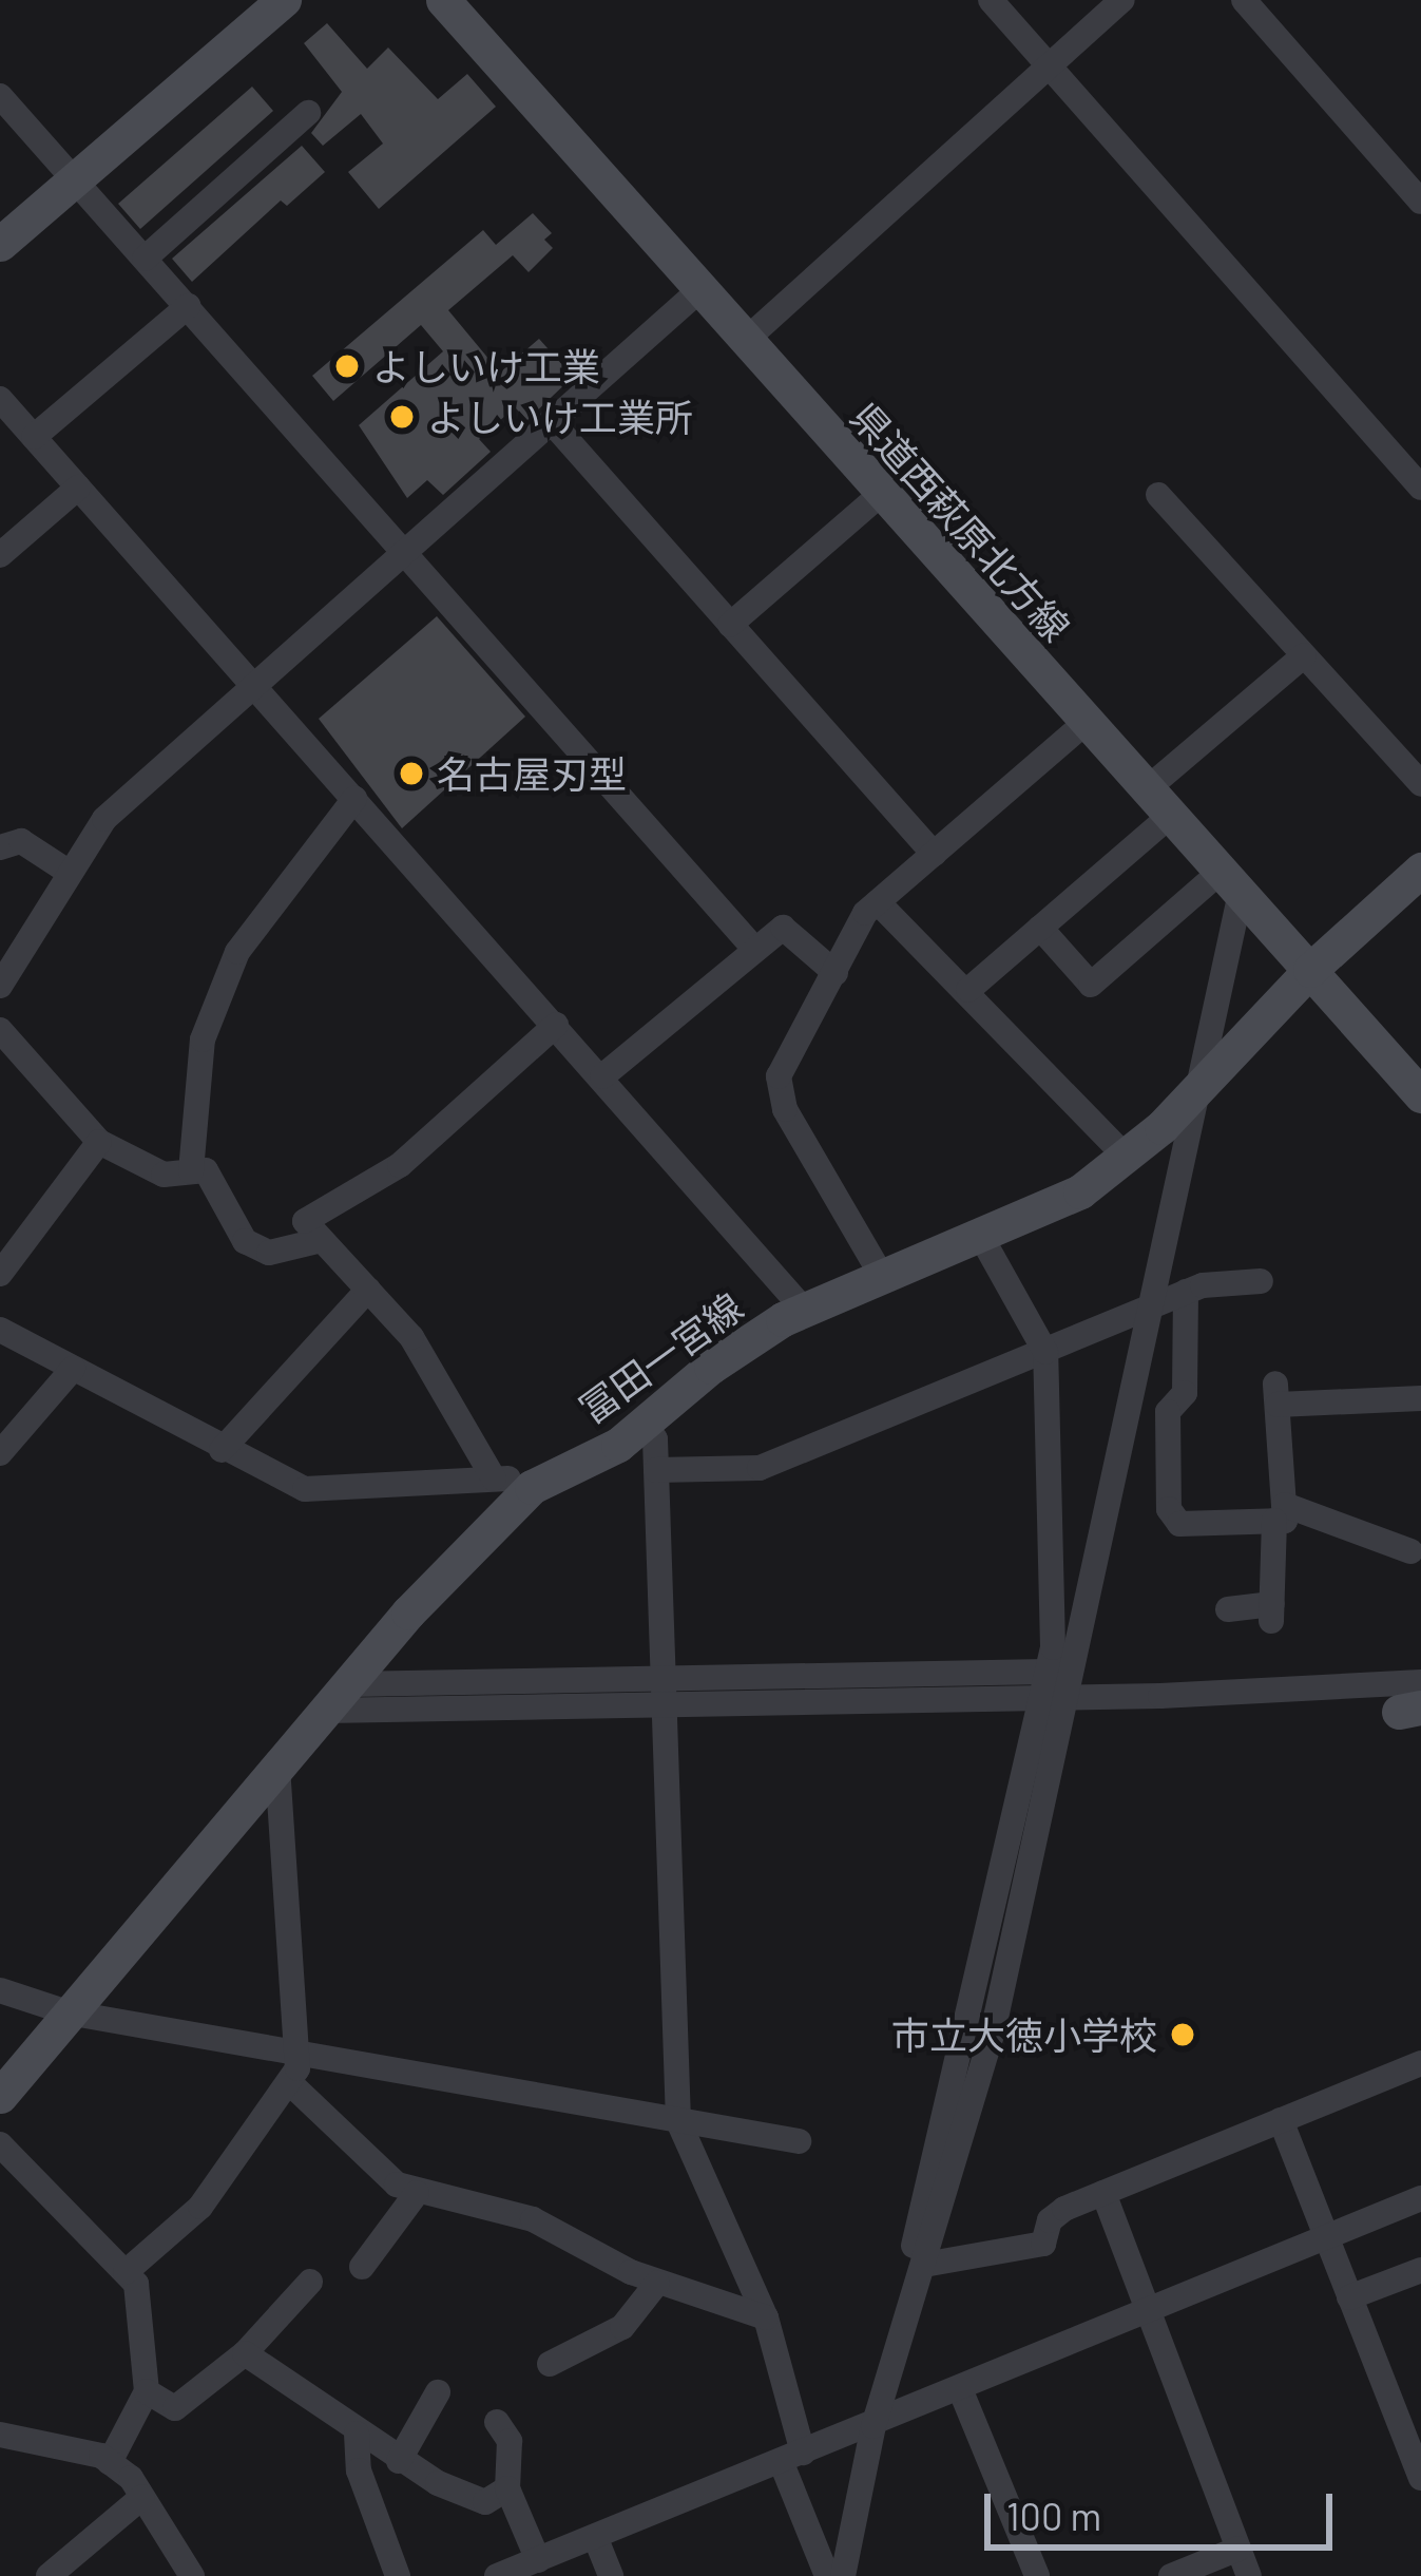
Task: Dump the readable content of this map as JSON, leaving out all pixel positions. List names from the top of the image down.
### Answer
{
  "streets": {
    "main road": ["県道西萩原北方線", "冨田一宮線"]
  },
  "crossings": [
    ["県道西萩原北方線", "冨田一宮線"]
  ],
  "places": [
    "よしいけ工業",
    "よしいけ工業所",
    "名古屋刃型",
    "市立大徳小学校"
  ],
  "scale_bar": "100 m"
}
